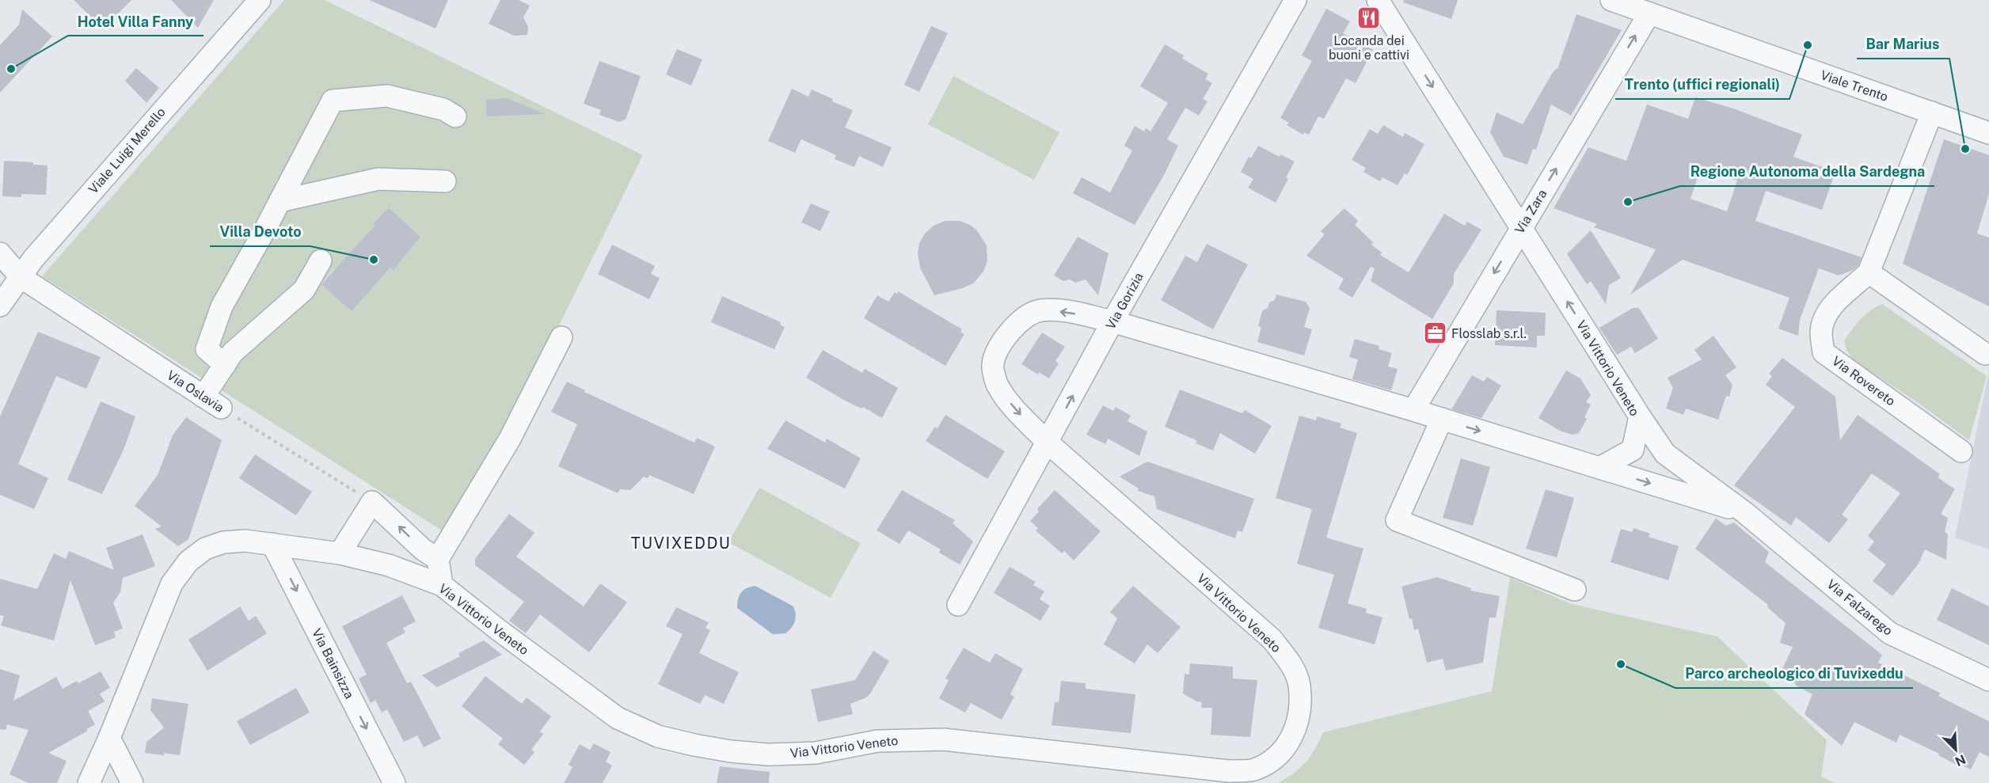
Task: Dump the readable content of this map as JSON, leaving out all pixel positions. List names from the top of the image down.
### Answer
{
  "streets": {
    "street": [
      "Viale Trento",
      "Viale Luigi Merello",
      "Via Zara",
      "Via Gorizia",
      "Via Vittorio Veneto",
      "Via Rovereto",
      "Via Oslavia",
      "Via Falzarego",
      "Via Bainsizza"
    ]
  },
  "crossings": [
    ["Viale Trento", "Via Zara"],
    ["Viale Trento", "Via Rovereto"],
    ["Viale Luigi Merello", "Via Oslavia"],
    ["Via Zara", "Via Vittorio Veneto"],
    ["Via Gorizia", "Via Vittorio Veneto"],
    ["Via Vittorio Veneto", "Via Falzarego"],
    ["Via Vittorio Veneto", "Via Bainsizza"]
  ],
  "districts": ["TUVIXEDDU"],
  "places": {
    "restaurant": ["Locanda dei buoni e cattivi"],
    "other": [
      "Trento (uffici regionali)",
      "Hotel Villa Fanny",
      "Bar Marius",
      "Regione Autonoma della Sardegna",
      "Villa Devoto",
      "Parco archeologico di Tuvixeddu"
    ],
    "office": ["Flosslab s.r.l."]
  },
  "north": "bottom right"
}
